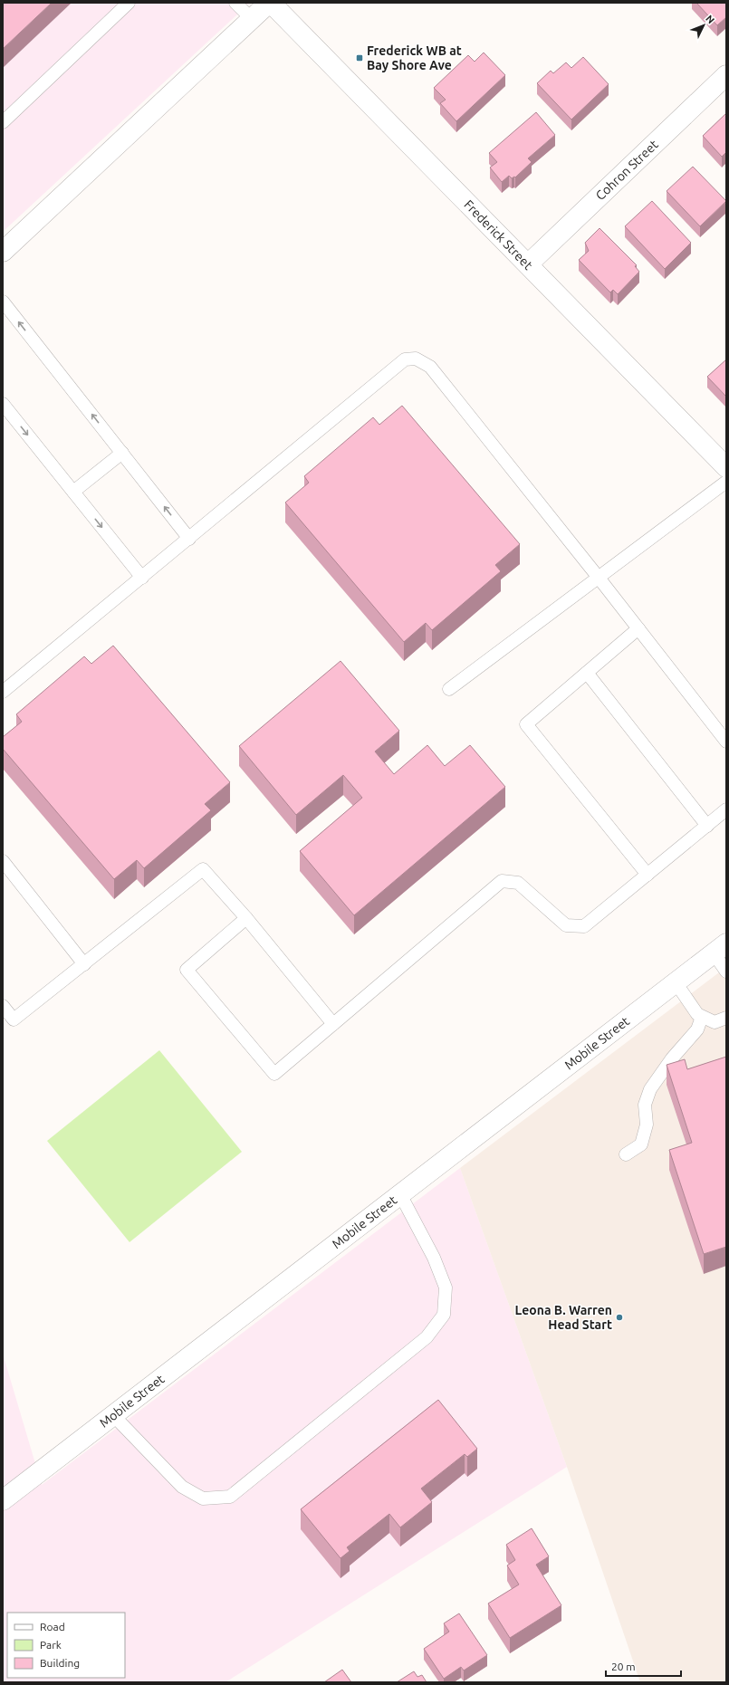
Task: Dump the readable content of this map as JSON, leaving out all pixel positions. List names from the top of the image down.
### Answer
{
  "streets": {
    "street": ["Cohron Street", "Frederick Street", "Mobile Street"]
  },
  "crossings": [
    ["Cohron Street", "Frederick Street"]
  ],
  "places": {
    "transit": ["Frederick WB at Bay Shore Ave"],
    "other": ["Leona B. Warren Head Start"]
  },
  "legend": ["Road", "Park", "Building"],
  "scale_bar": "20 m",
  "north": "top right"
}
